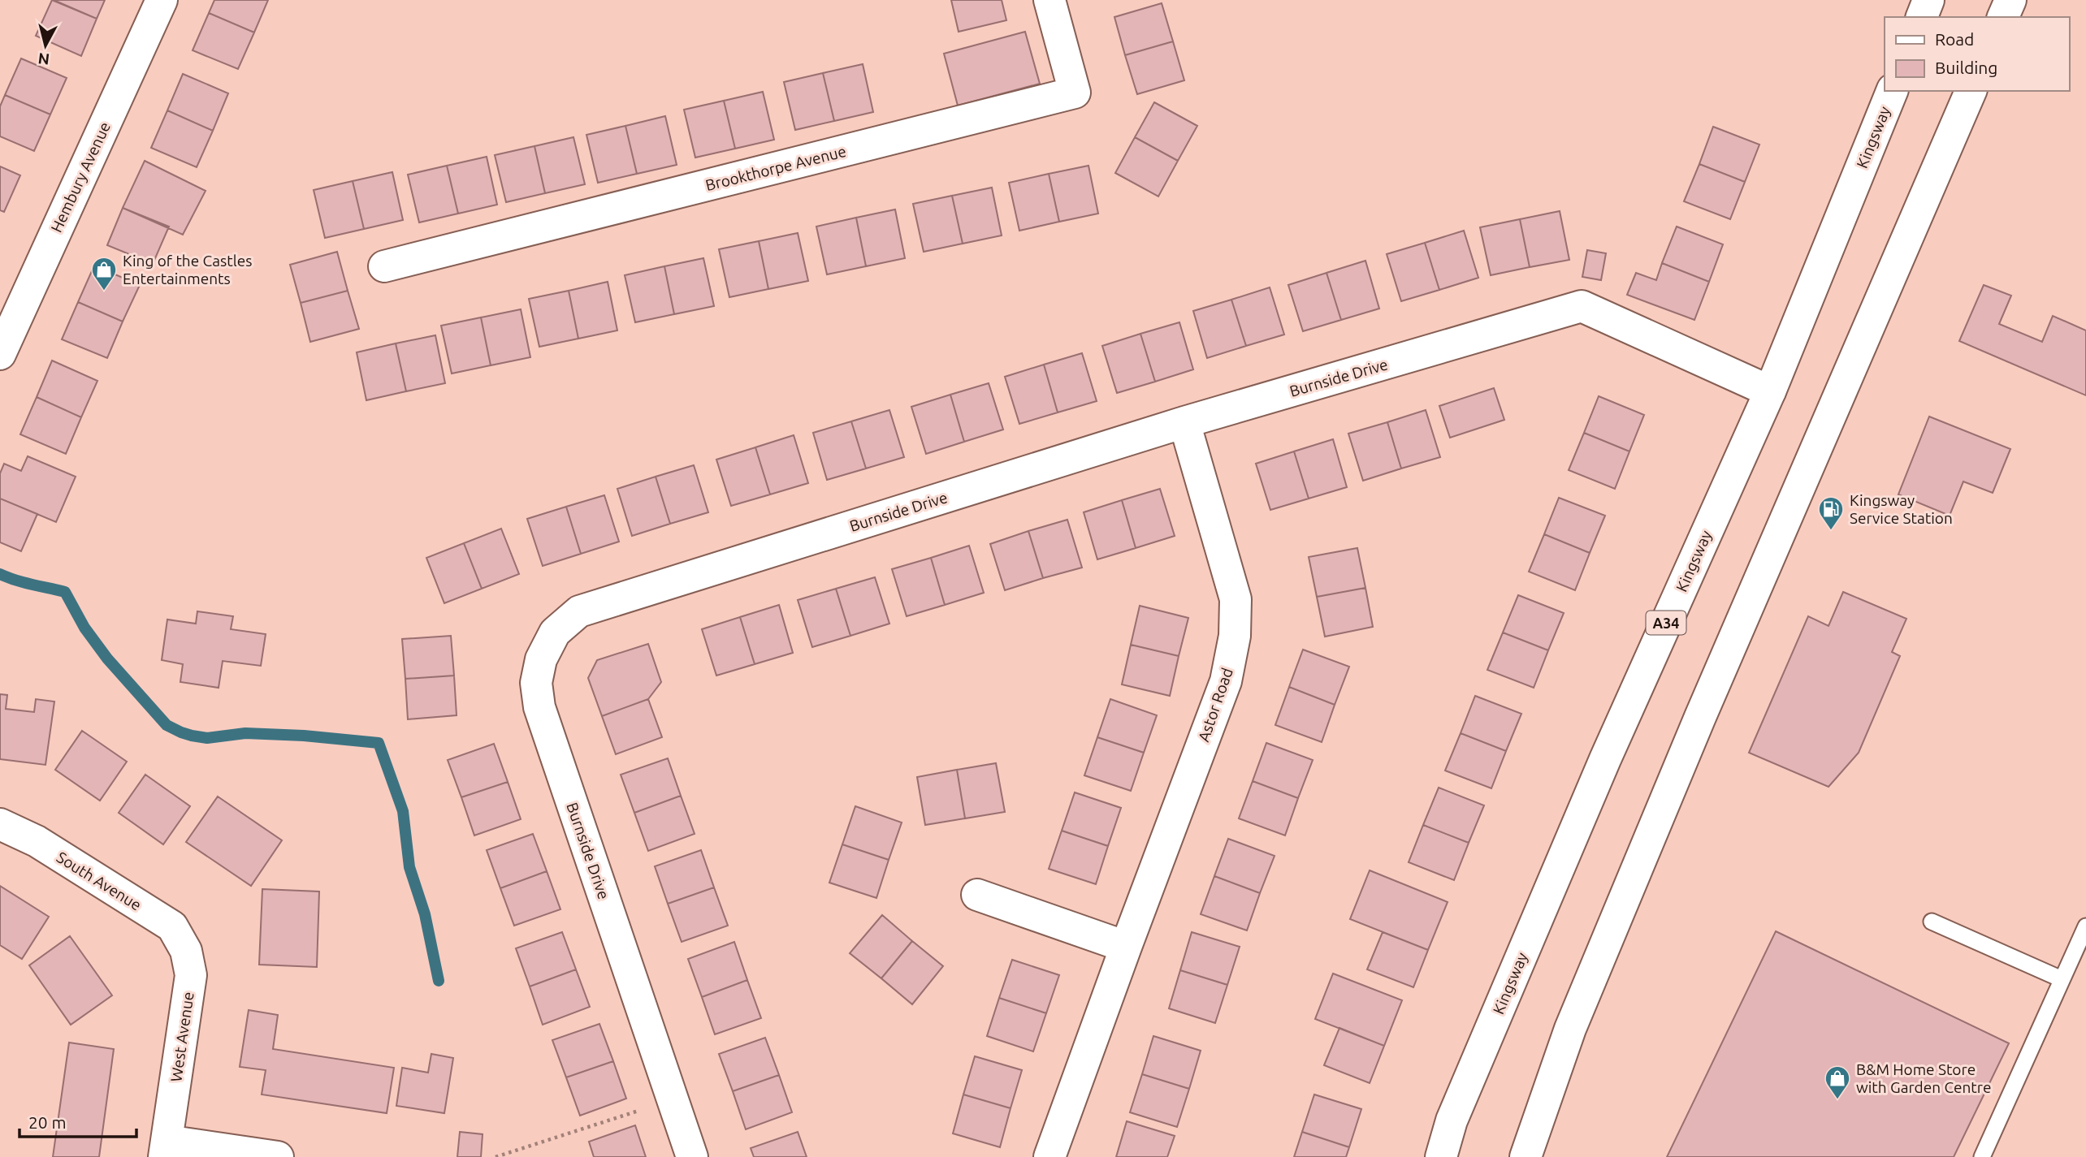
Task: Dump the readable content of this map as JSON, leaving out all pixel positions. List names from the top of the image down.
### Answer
{
  "streets": {
    "main road": [
      "Kingsway",
      "Brookthorpe Avenue",
      "Hembury Avenue",
      "Burnside Drive",
      "A34",
      "Astor Road",
      "South Avenue",
      "West Avenue"
    ]
  },
  "crossings": [
    ["Kingsway", "Burnside Drive"],
    ["Burnside Drive", "Astor Road"],
    ["South Avenue", "West Avenue"]
  ],
  "places": {
    "shop": ["King of the Castles Entertainments", "B&M Home Store with Garden Centre"],
    "fuel station": ["Kingsway Service Station"]
  },
  "legend": ["Road", "Building"],
  "scale_bar": "20 m",
  "north": "bottom"
}
